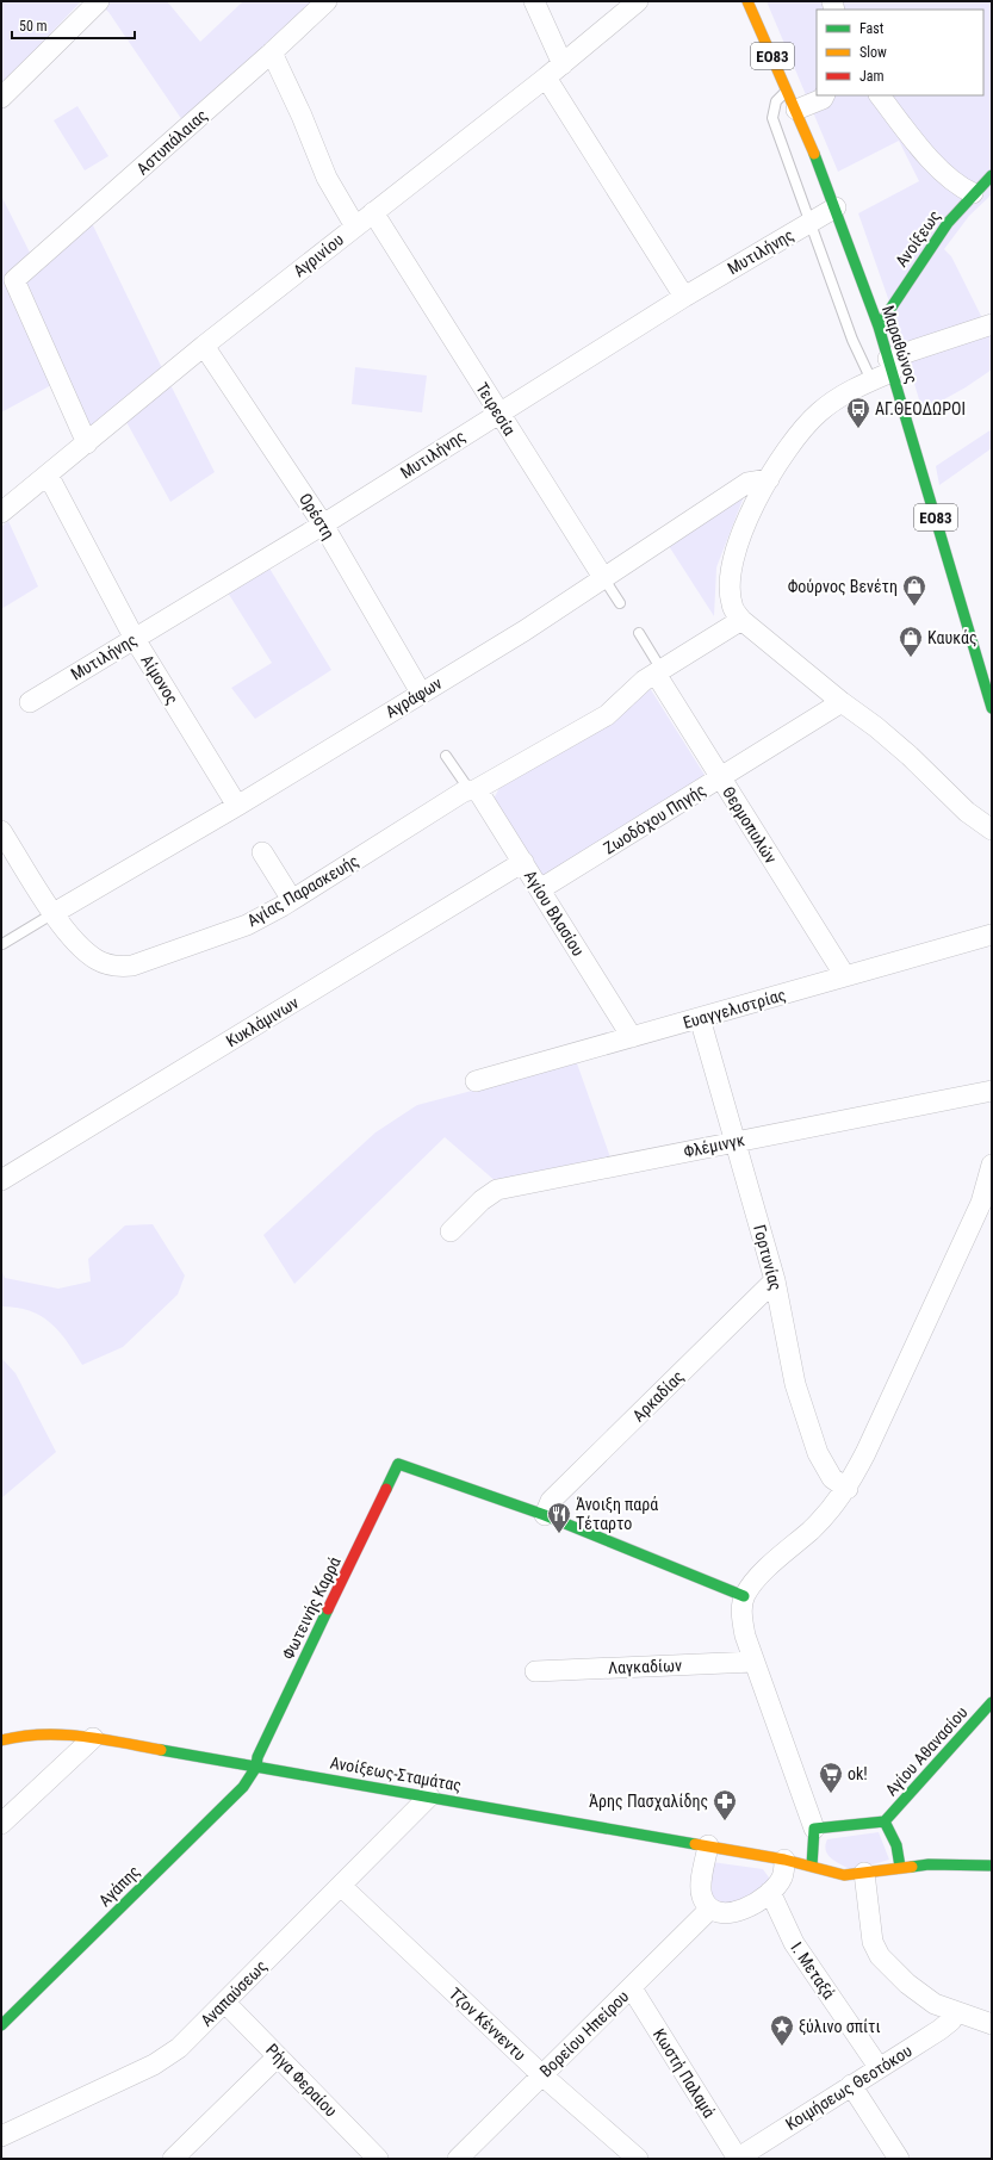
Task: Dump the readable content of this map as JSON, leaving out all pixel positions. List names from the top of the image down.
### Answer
{
  "streets": {
    "street": [
      "ΕΟ83",
      "Αστυπάλαιας",
      "Ανοίξεως",
      "Μυτιλήνης",
      "Αγρινίου",
      "Μαραθώνος",
      "Τειρεσία",
      "Ορέστη",
      "Αίμονος",
      "Αγράφων",
      "Ζωοδόχου Πηγής",
      "Θερμοπυλών",
      "Αγίας Παρασκευής",
      "Αγίου Βλασίου",
      "Ευαγγελιστρίας",
      "Κυκλάμινων",
      "Φλέμινγκ",
      "Γορτυνίας",
      "Αρκαδίας",
      "Φωτεινής Καρρά",
      "Λαγκαδίων",
      "Αγίου Αθανασίου",
      "Ανοίξεως-Σταμάτας",
      "Αγάπης",
      "Ι. Μεταξά",
      "Αναπαύσεως",
      "Τζον Κέννεντυ",
      "Βορείου Ηπείρου",
      "Κωστή Παλαμά",
      "Ρήγα Φεραίου",
      "Κοιμήσεως Θεοτόκου"
    ]
  },
  "crossings": [
    ["Αστυπάλαιας", "Αγρινίου"],
    ["Ανοίξεως", "Μαραθώνος"],
    ["Μυτιλήνης", "Μαραθώνος"],
    ["Μυτιλήνης", "Τειρεσία"],
    ["Μυτιλήνης", "Ορέστη"],
    ["Μυτιλήνης", "Αίμονος"],
    ["Αγρινίου", "Τειρεσία"],
    ["Αγρινίου", "Ορέστη"],
    ["Αγρινίου", "Αίμονος"],
    ["Τειρεσία", "Αγράφων"],
    ["Ορέστη", "Αγράφων"],
    ["Αίμονος", "Αγράφων"],
    ["Αγράφων", "Αγίας Παρασκευής"],
    ["Ζωοδόχου Πηγής", "Θερμοπυλών"],
    ["Ζωοδόχου Πηγής", "Αγίου Βλασίου"],
    ["Θερμοπυλών", "Αγίας Παρασκευής"],
    ["Θερμοπυλών", "Ευαγγελιστρίας"],
    ["Αγίας Παρασκευής", "Αγίου Βλασίου"],
    ["Αγίου Βλασίου", "Ευαγγελιστρίας"],
    ["Αγίου Βλασίου", "Κυκλάμινων"],
    ["Ευαγγελιστρίας", "Γορτυνίας"],
    ["Φλέμινγκ", "Γορτυνίας"],
    ["Γορτυνίας", "Αρκαδίας"],
    ["Αρκαδίας", "Φωτεινής Καρρά"],
    ["Φωτεινής Καρρά", "Ανοίξεως-Σταμάτας"],
    ["Φωτεινής Καρρά", "Αγάπης"],
    ["Ανοίξεως-Σταμάτας", "Αγάπης"],
    ["Ανοίξεως-Σταμάτας", "Αναπαύσεως"],
    ["Ι. Μεταξά", "Κοιμήσεως Θεοτόκου"],
    ["Αναπαύσεως", "Τζον Κέννεντυ"],
    ["Αναπαύσεως", "Ρήγα Φεραίου"],
    ["Τζον Κέννεντυ", "Βορείου Ηπείρου"],
    ["Βορείου Ηπείρου", "Κωστή Παλαμά"],
    ["Κωστή Παλαμά", "Κοιμήσεως Θεοτόκου"]
  ],
  "places": {
    "bus stop": ["ΑΓ.ΘΕΟΔΩΡΟΙ"],
    "shop": ["Φούρνος Βενέτη", "Καυκάς"],
    "restaurant": ["Άνοιξη παρά Τέταρτο"],
    "supermarket": ["ok!"],
    "pharmacy": ["Άρης Πασχαλίδης"],
    "place": ["ξύλινο σπίτι"]
  },
  "legend": ["Fast", "Slow", "Jam"],
  "scale_bar": "50 m"
}
